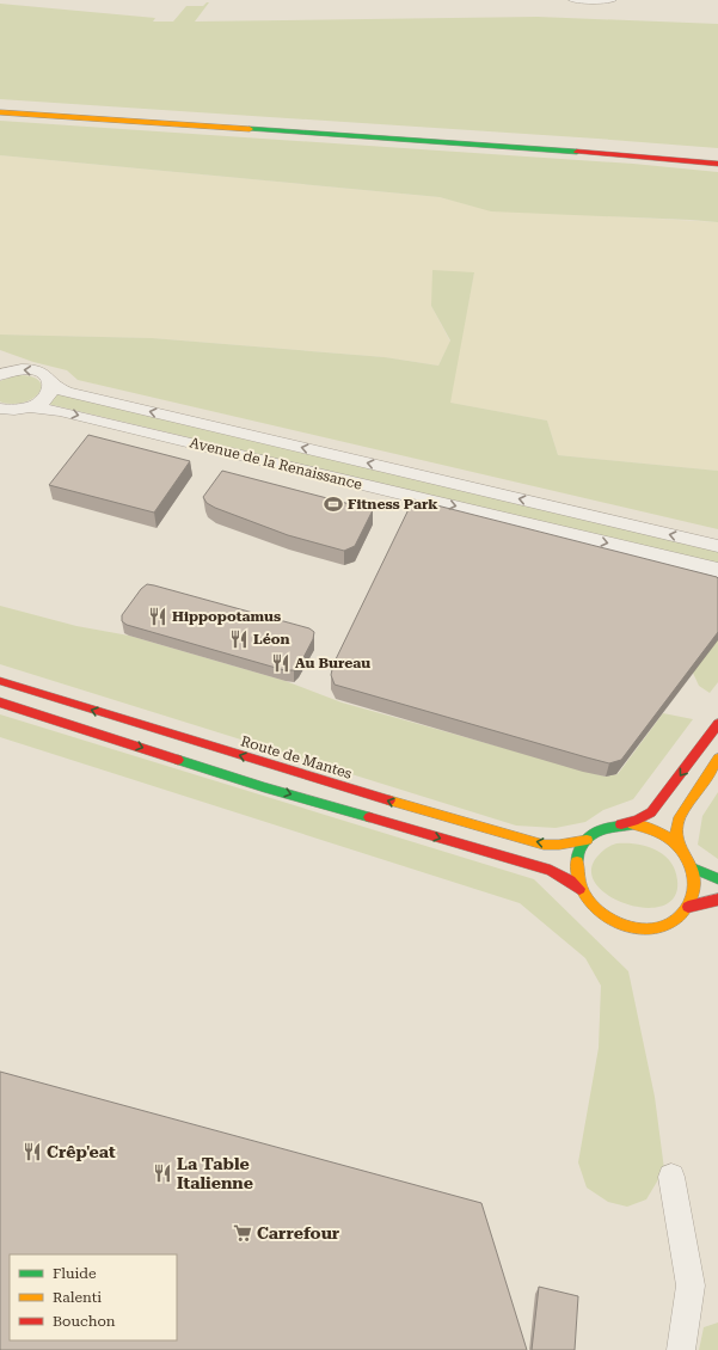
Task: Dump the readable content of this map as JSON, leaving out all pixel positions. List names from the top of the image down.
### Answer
{
  "streets": {
    "main road": ["Route de Mantes"],
    "street": ["Avenue de la Renaissance"]
  },
  "places": {
    "sports": ["Fitness Park"],
    "restaurant": [
      "Hippopotamus",
      "Léon",
      "Au Bureau",
      "Crêp'eat",
      "La Table Italienne"
    ],
    "supermarket": ["Carrefour"]
  },
  "legend": ["Fluide", "Ralenti", "Bouchon"]
}
